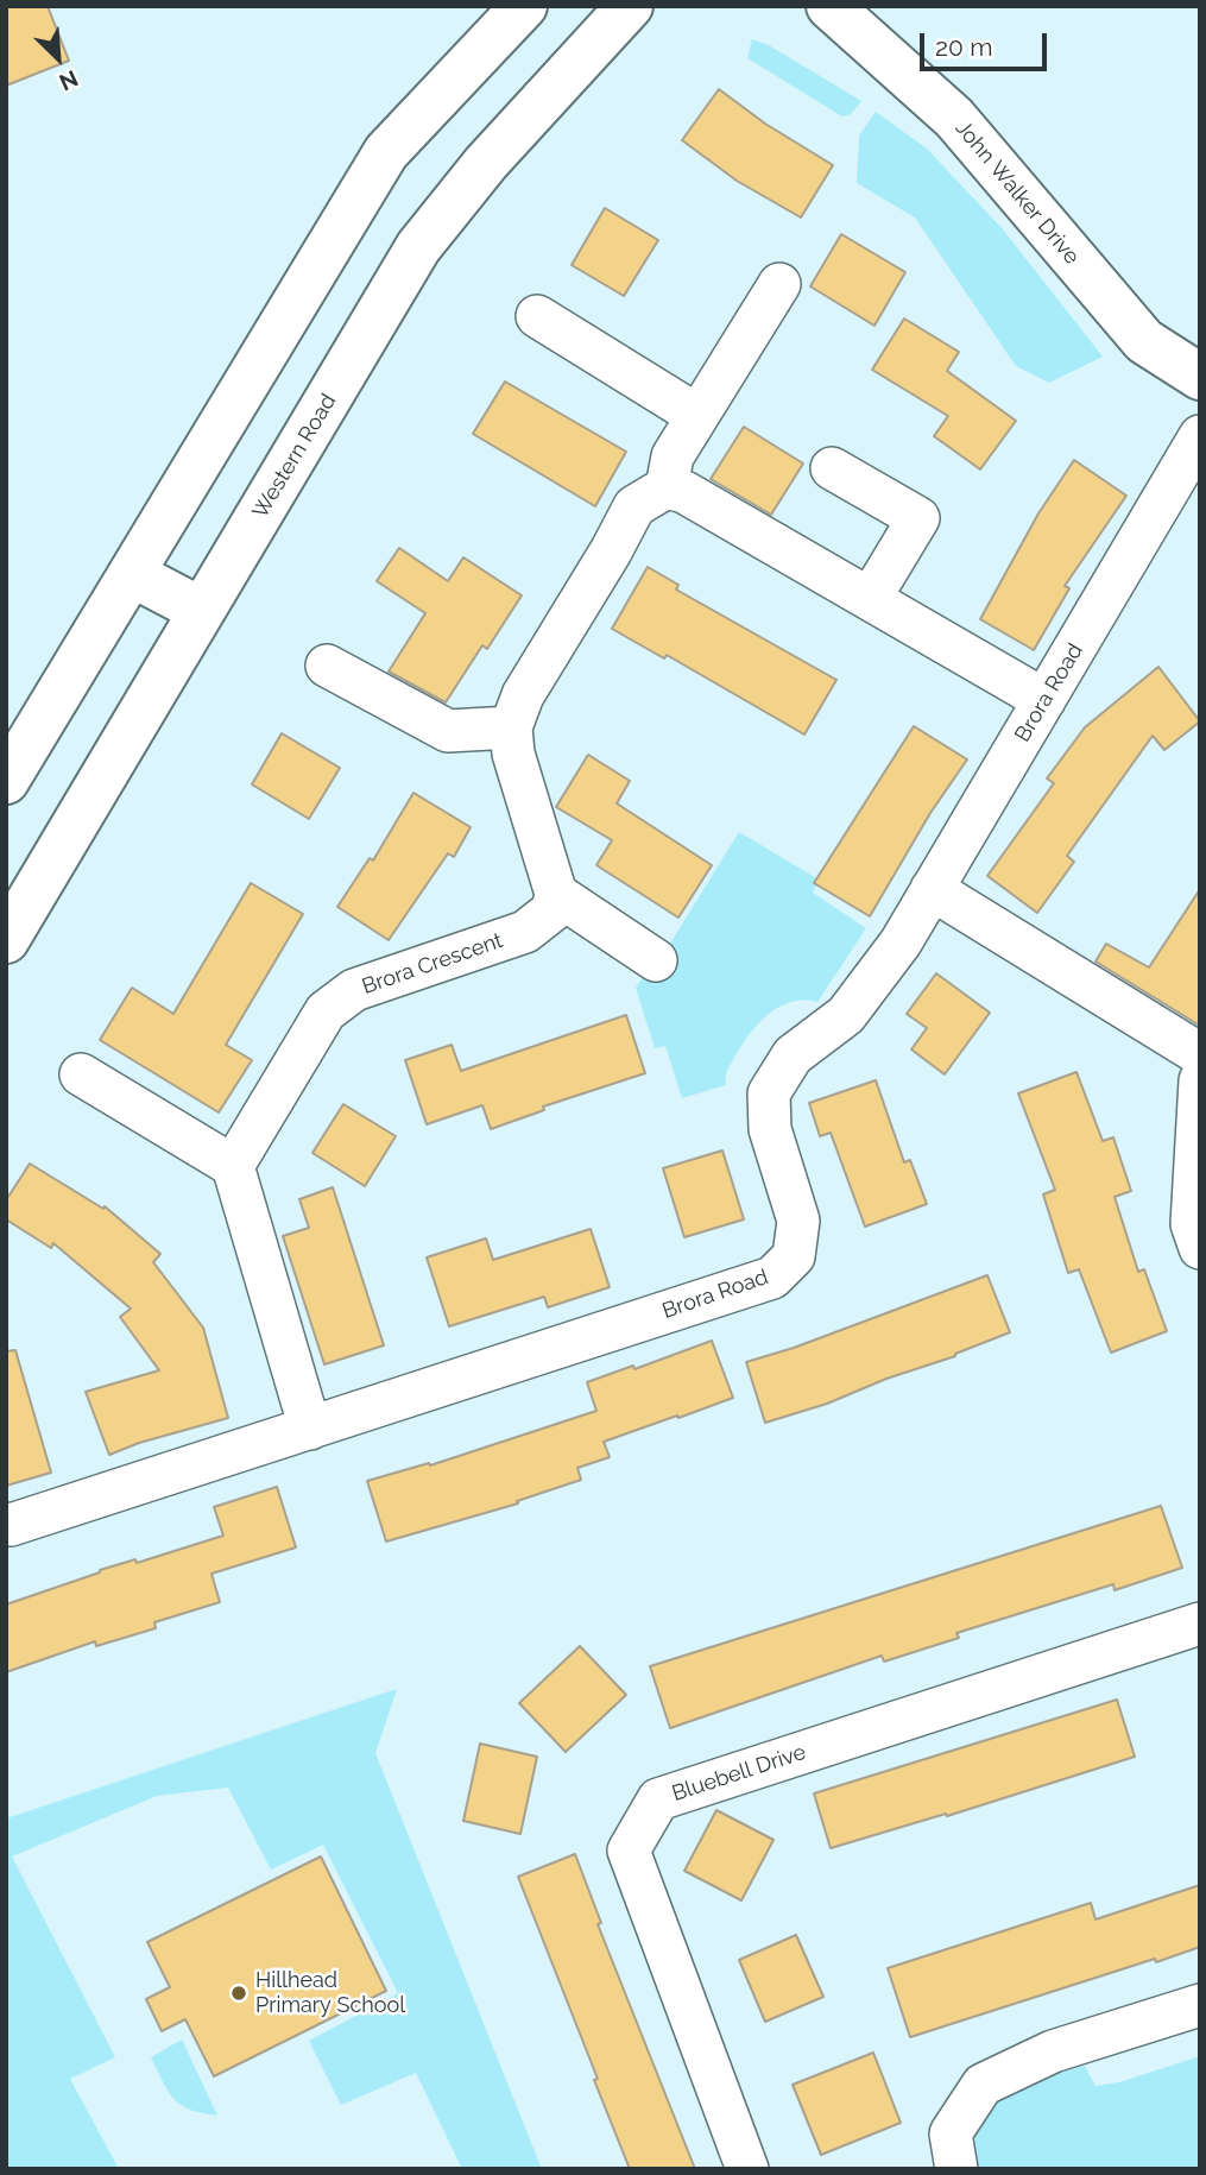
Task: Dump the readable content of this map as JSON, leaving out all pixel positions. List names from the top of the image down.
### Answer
{
  "streets": {
    "main road": ["John Walker Drive", "Western Road"],
    "street": ["Brora Road", "Brora Crescent", "Bluebell Drive"]
  },
  "places": ["Hillhead Primary School"],
  "scale_bar": "20 m",
  "north": "bottom right"
}
